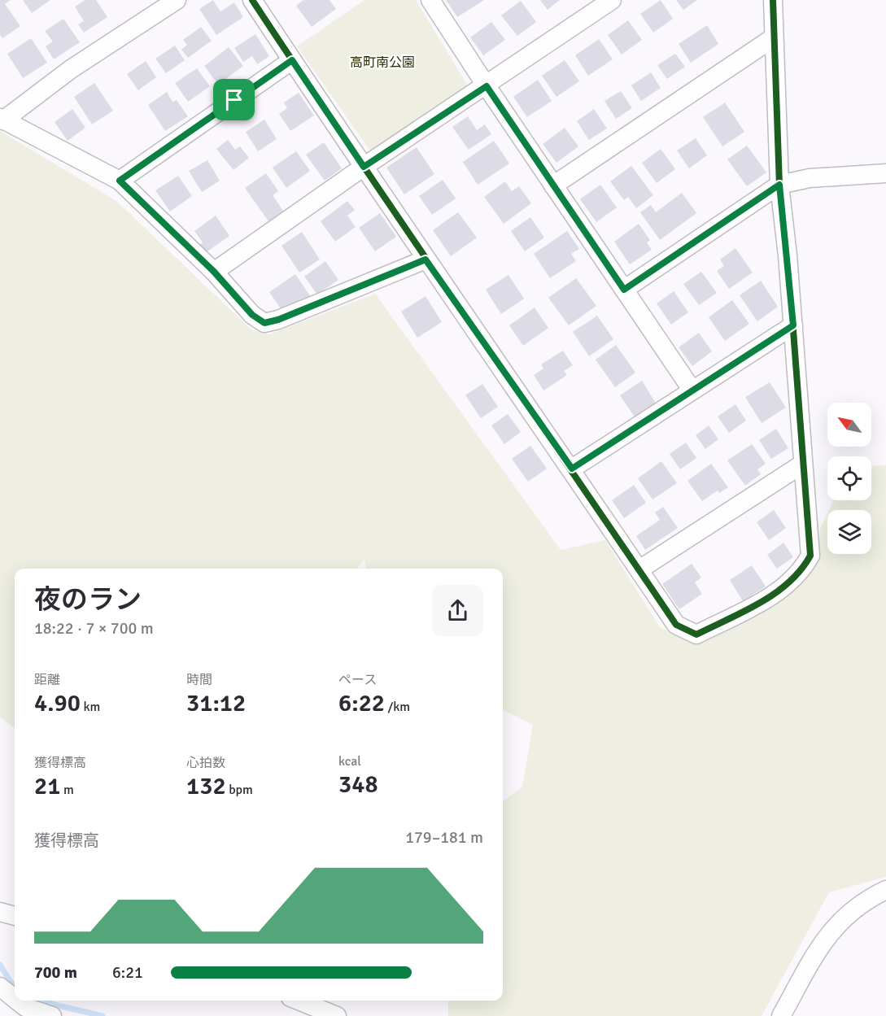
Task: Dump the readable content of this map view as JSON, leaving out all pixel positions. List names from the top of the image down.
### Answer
{
  "parks": ["高町南公園"],
  "north": "top left",
  "page": {
    "heading": ["夜のラン", "18:22 · 7 × 700 m"],
    "stats": [
      ["距離", "4.90 km"],
      ["時間", "31:12"],
      ["ペース", "6:22 /km"],
      ["獲得標高", "21 m"],
      ["心拍数", "132 bpm"],
      ["kcal", "348"]
    ],
    "chart": ["獲得標高", "179–181 m"],
    "list": [
      {
        "name": "700 m",
        "note": "6:21"
      }
    ]
  }
}
